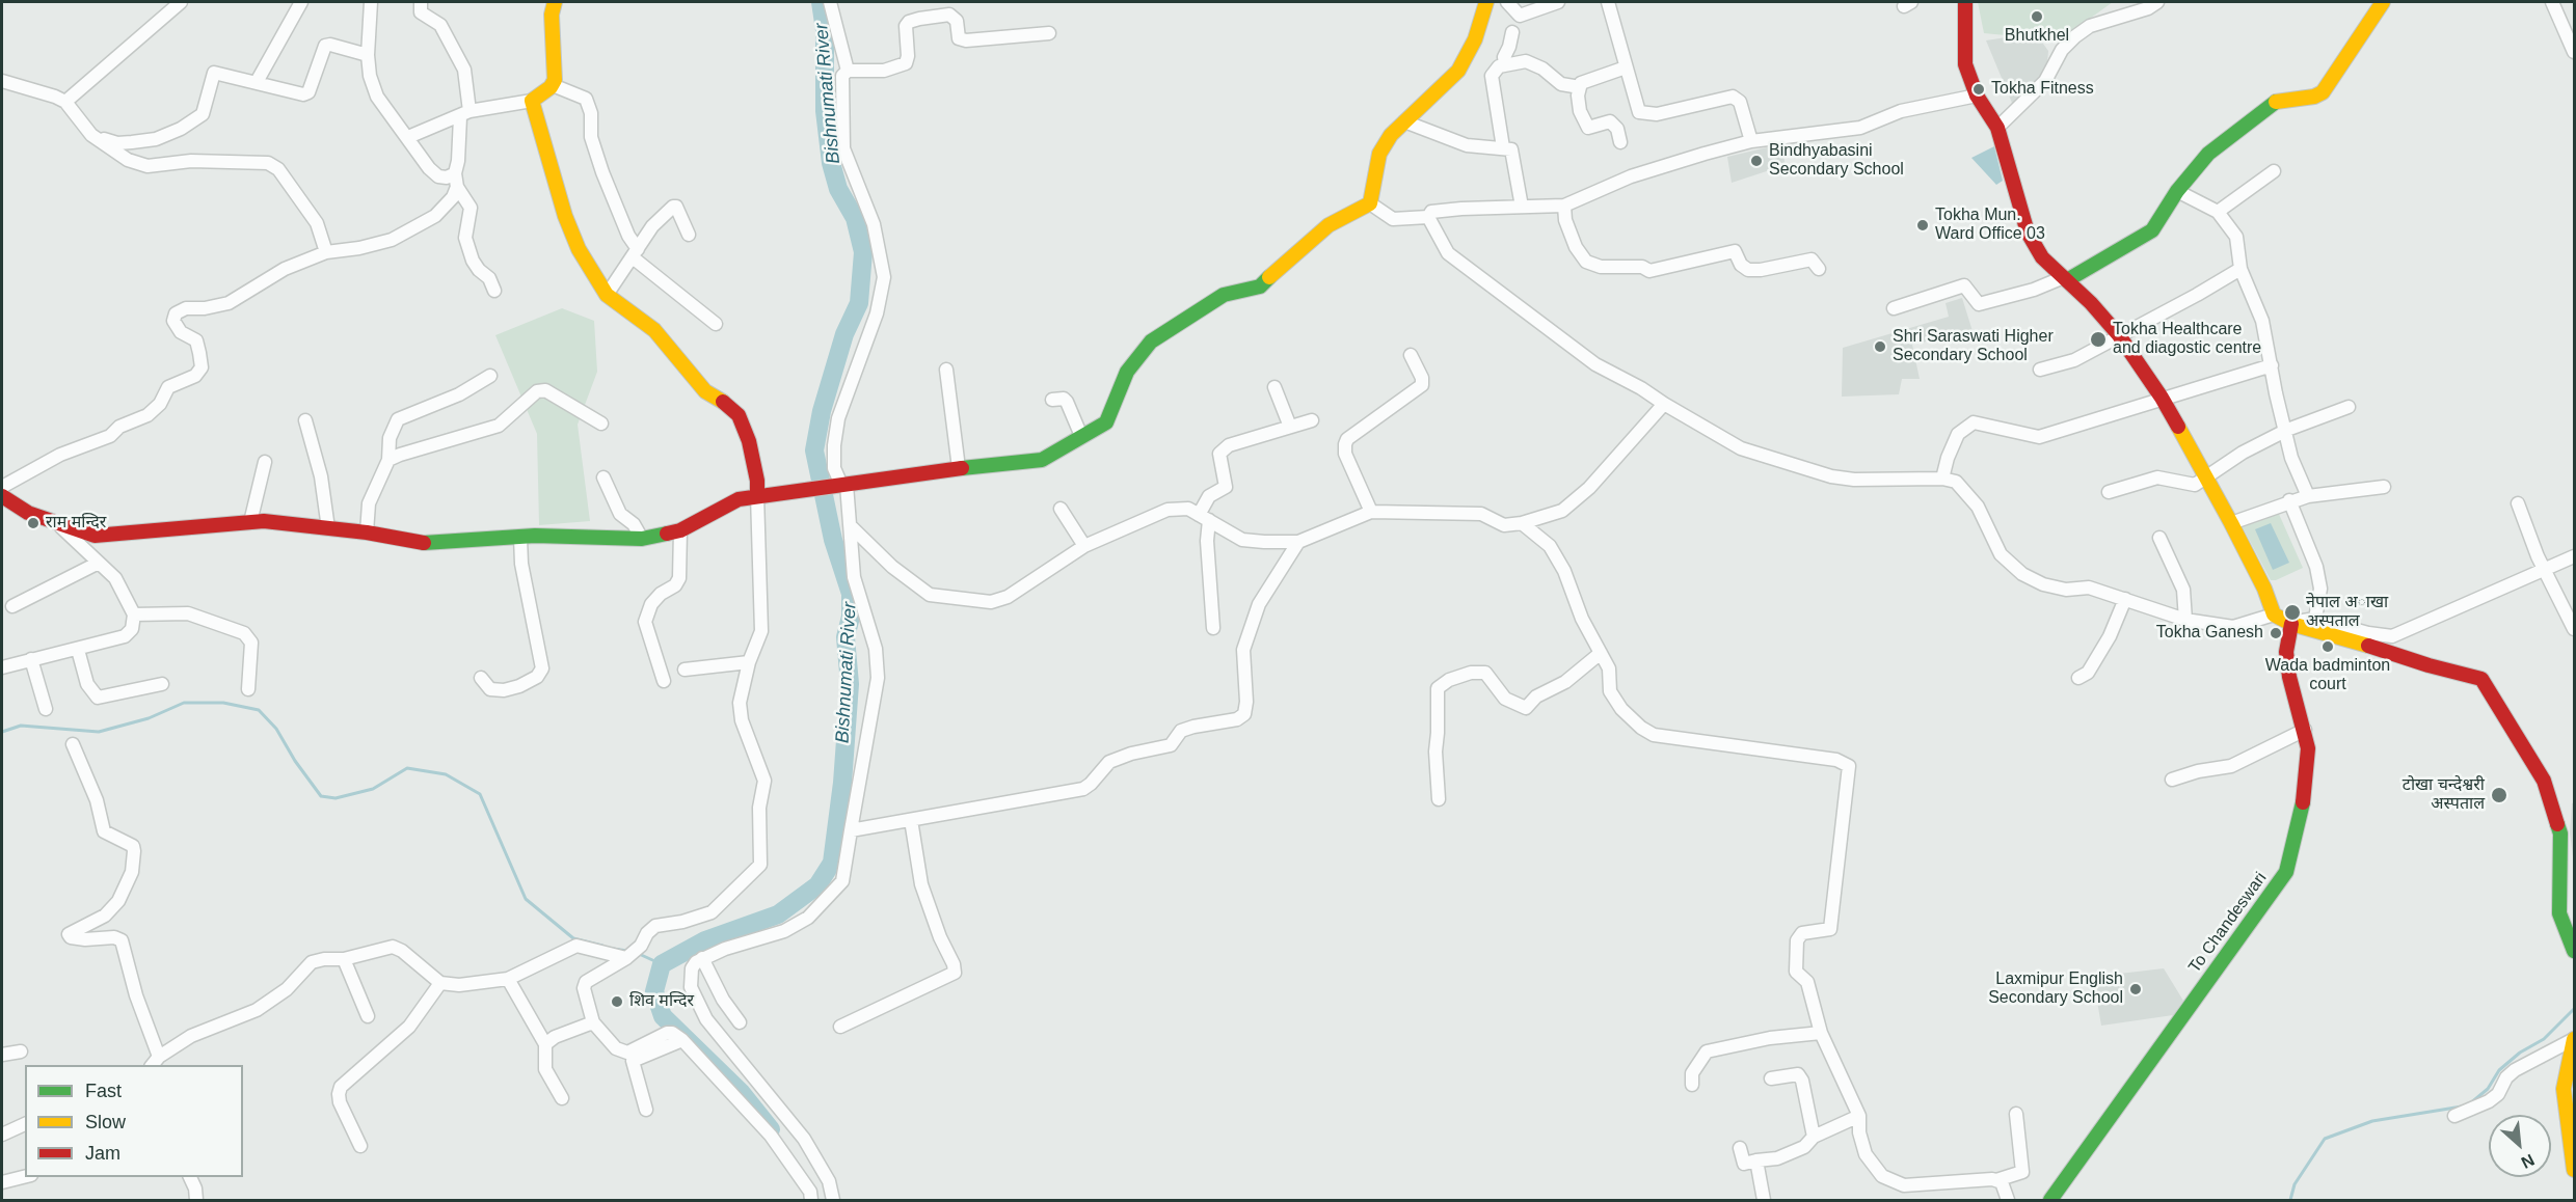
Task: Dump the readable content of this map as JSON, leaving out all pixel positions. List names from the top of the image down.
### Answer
{
  "streets": {
    "street": ["To Chandeswari"]
  },
  "water": ["Bishnumati River"],
  "places": [
    "Bhutkhel",
    "Tokha Fitness",
    "Bindhyabasini Secondary School",
    "Tokha Mun. Ward Office 03",
    "Tokha Healthcare and diagostic centre",
    "Shri Saraswati Higher Secondary School",
    "राम मन्दिर",
    "नेपाल अाखा अस्पताल",
    "Tokha Ganesh",
    "Wada badminton court",
    "टोखा चन्देश्वरी अस्पताल",
    "Laxmipur English Secondary School",
    "शिव मन्दिर"
  ],
  "legend": ["Fast", "Slow", "Jam"],
  "north": "bottom right"
}
